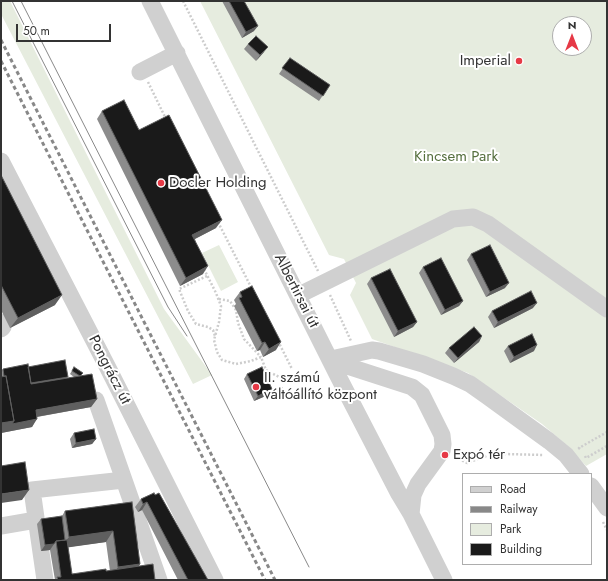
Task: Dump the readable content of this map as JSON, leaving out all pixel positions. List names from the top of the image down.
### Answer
{
  "streets": {
    "street": ["Albertirsai út", "Pongrácz út"]
  },
  "parks": ["Kincsem Park"],
  "places": [
    "Imperial",
    "Docler Holding",
    "II. számú váltóállító központ",
    "Expó tér"
  ],
  "legend": [
    "Road",
    "Railway",
    "Park",
    "Building"
  ],
  "scale_bar": "50 m",
  "north": "top"
}
